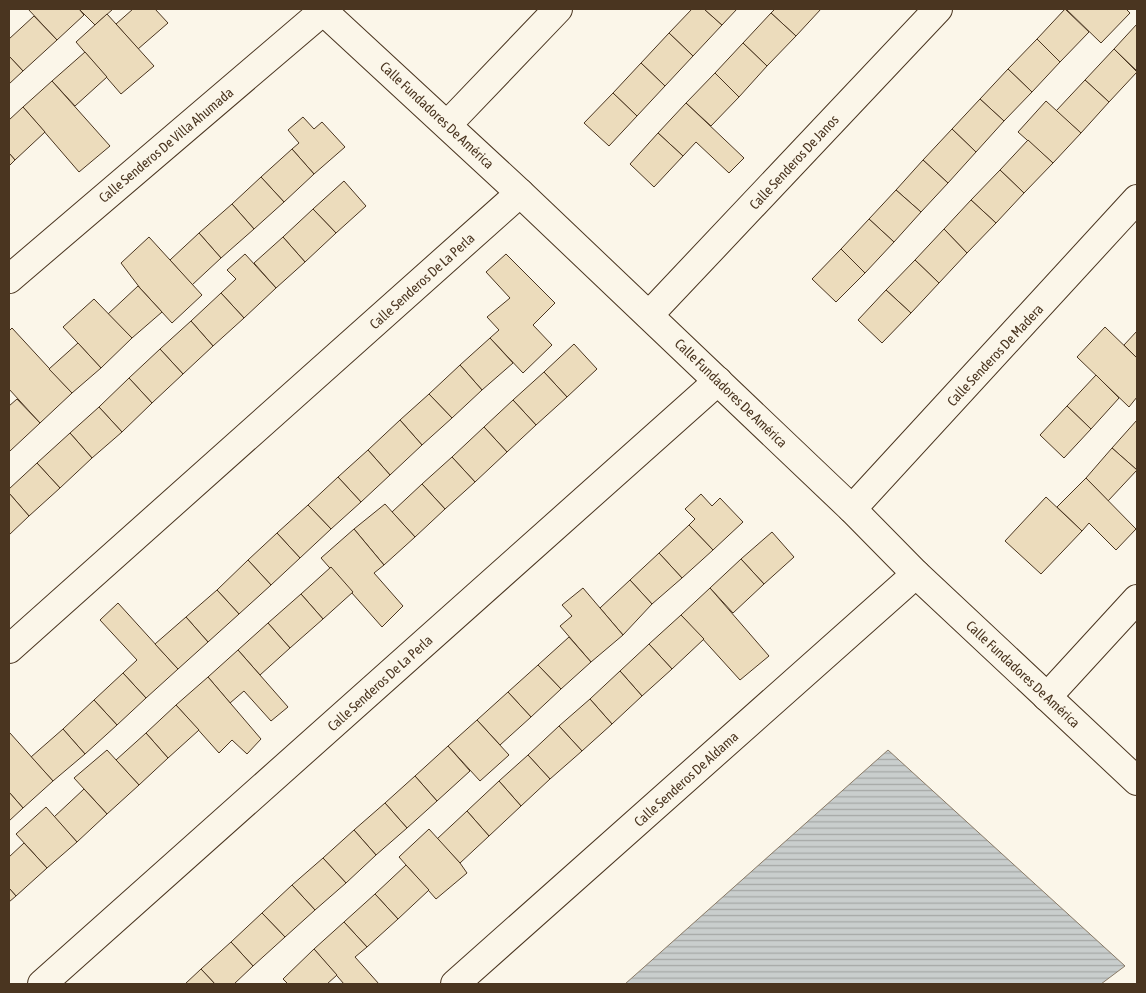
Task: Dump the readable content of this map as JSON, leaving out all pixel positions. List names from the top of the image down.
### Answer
{
  "streets": {
    "street": [
      "Calle Fundadores De América",
      "Calle Senderos De Villa Ahumada",
      "Calle Senderos De Janos",
      "Calle Senderos De La Perla",
      "Calle Senderos De Madera",
      "Calle Senderos De Aldama"
    ]
  },
  "crossings": [
    ["Calle Fundadores De América", "Calle Senderos De Villa Ahumada"],
    ["Calle Fundadores De América", "Calle Senderos De Janos"],
    ["Calle Fundadores De América", "Calle Senderos De La Perla"],
    ["Calle Fundadores De América", "Calle Senderos De Madera"],
    ["Calle Fundadores De América", "Calle Senderos De Aldama"]
  ]
}
